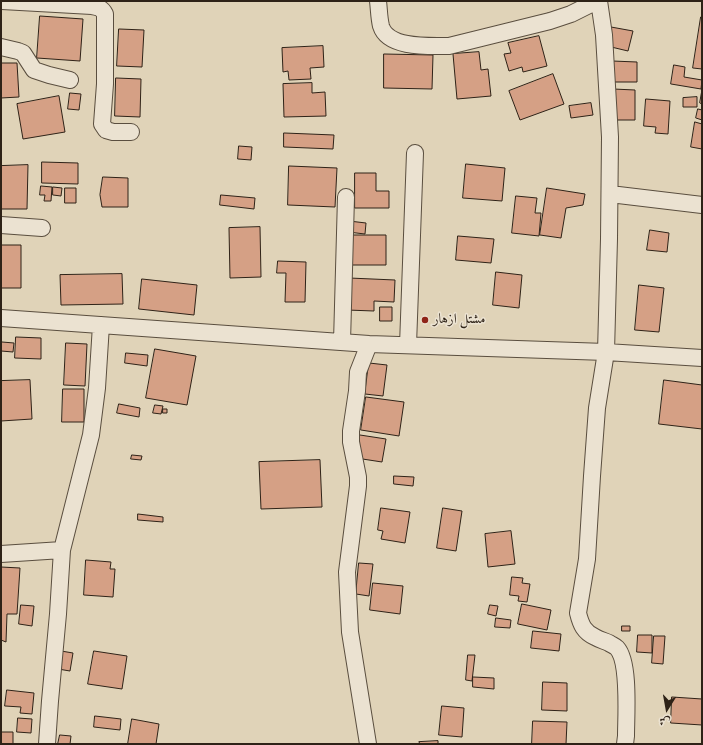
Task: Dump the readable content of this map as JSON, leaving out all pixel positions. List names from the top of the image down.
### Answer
{
  "places": ["مشتل ازهار"],
  "north": "bottom"
}
